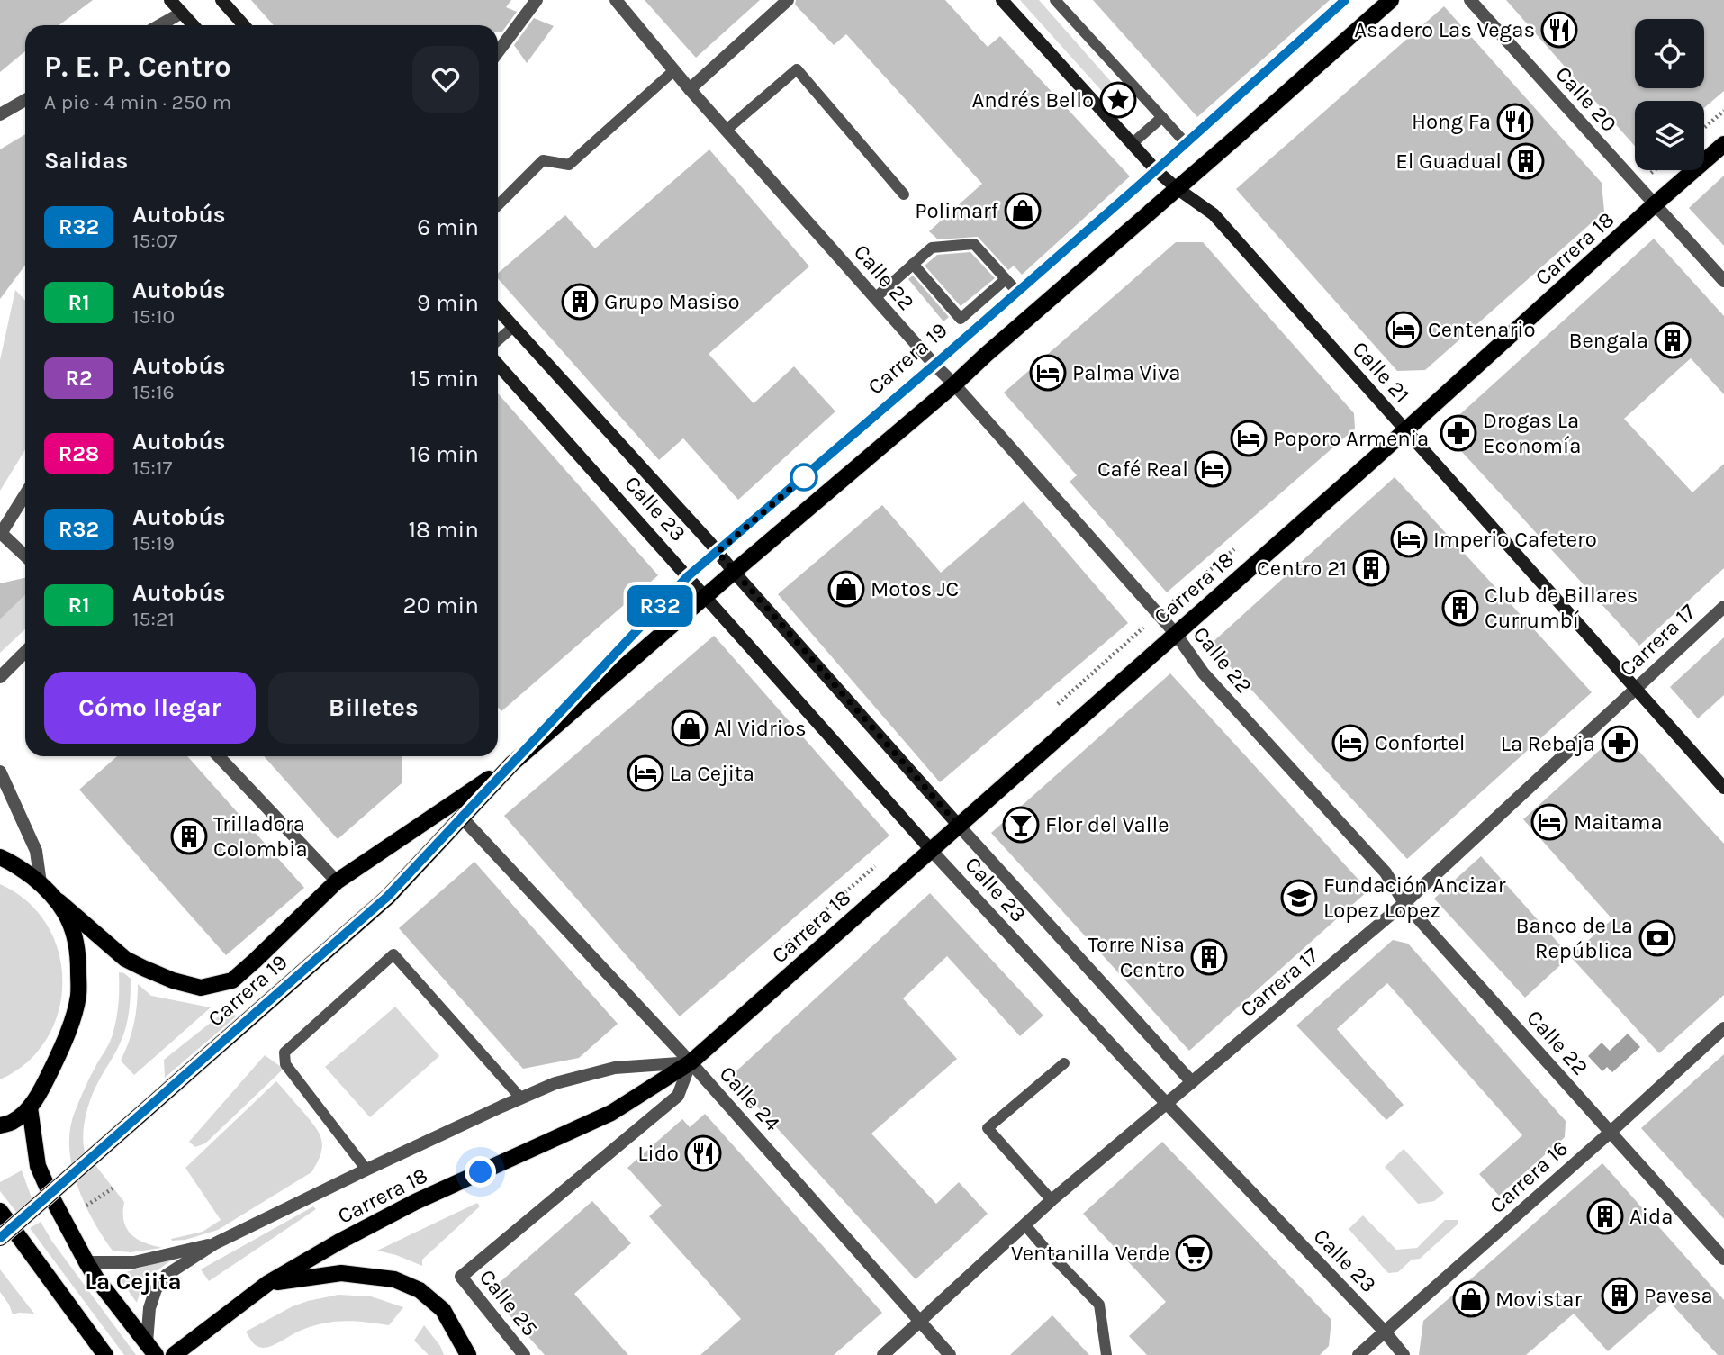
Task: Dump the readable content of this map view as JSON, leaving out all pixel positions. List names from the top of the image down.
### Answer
{
  "streets": {
    "main road": [
      "Carrera 18",
      "Carrera 19",
      "Calle 21",
      "Calle 23"
    ],
    "street": [
      "Calle 20",
      "Calle 22",
      "Carrera 17",
      "Calle 24",
      "Carrera 16",
      "Calle 25"
    ]
  },
  "crossings": [
    ["Calle 20", "Carrera 18"],
    ["Carrera 18", "Calle 22"],
    ["Carrera 18", "Calle 21"],
    ["Carrera 18", "Calle 23"],
    ["Carrera 18", "Calle 24"],
    ["Carrera 18", "Calle 25"],
    ["Calle 22", "Carrera 19"],
    ["Calle 22", "Carrera 17"],
    ["Calle 22", "Carrera 16"],
    ["Carrera 19", "Calle 21"],
    ["Carrera 19", "Calle 23"],
    ["Carrera 19", "Calle 24"],
    ["Calle 21", "Carrera 17"],
    ["Calle 23", "Carrera 17"],
    ["Calle 23", "Carrera 16"],
    ["Carrera 17", "Calle 24"]
  ],
  "districts": ["La Cejita"],
  "places": {
    "restaurant": ["Asadero Las Vegas", "Hong Fa", "Lido"],
    "place": ["Andrés Bello"],
    "building": [
      "El Guadual",
      "Grupo Masiso",
      "Bengala",
      "Centro 21",
      "Club de Billares Currumbí",
      "Trilladora Colombia",
      "Torre Nisa Centro",
      "Aida",
      "Pavesa"
    ],
    "shop": [
      "Polimarf",
      "Motos JC",
      "Al Vidrios",
      "Movistar"
    ],
    "hotel": [
      "Centenario",
      "Palma Viva",
      "Poporo Armenia",
      "Café Real",
      "Imperio Cafetero",
      "Confortel",
      "La Cejita",
      "Maitama"
    ],
    "pharmacy": ["Drogas La Economía", "La Rebaja"],
    "bar": ["Flor del Valle"],
    "school or university": ["Fundación Ancizar Lopez Lopez"],
    "bank": ["Banco de La República"],
    "supermarket": ["Ventanilla Verde"]
  },
  "lines": ["bus line R32"],
  "page": {
    "on_map": "R32",
    "heading": [
      ["P. E. P. Centro", "A pie · 4 min · 250 m"],
      "Salidas"
    ],
    "list": [
      {
        "mark": "R32",
        "name": "Autobús",
        "note": "15:07",
        "value": "6 min"
      },
      {
        "mark": "R1",
        "name": "Autobús",
        "note": "15:10",
        "value": "9 min"
      },
      {
        "mark": "R2",
        "name": "Autobús",
        "note": "15:16",
        "value": "15 min"
      },
      {
        "mark": "R28",
        "name": "Autobús",
        "note": "15:17",
        "value": "16 min"
      },
      {
        "mark": "R32",
        "name": "Autobús",
        "note": "15:19",
        "value": "18 min"
      },
      {
        "mark": "R1",
        "name": "Autobús",
        "note": "15:21",
        "value": "20 min"
      }
    ],
    "buttons": ["Cómo llegar", "Billetes"]
  }
}
